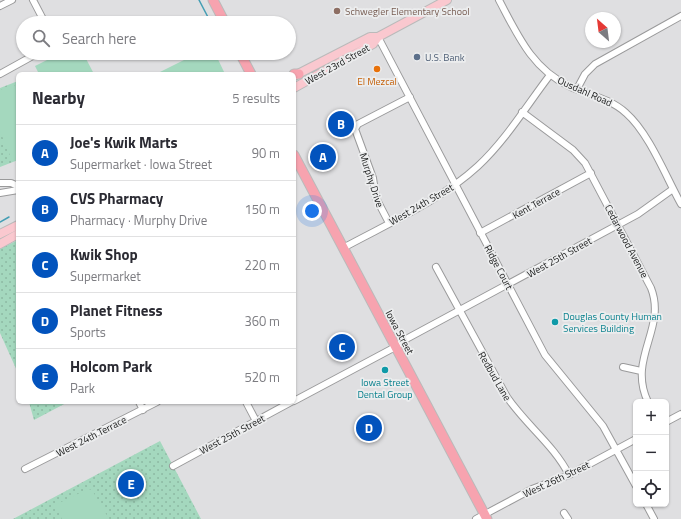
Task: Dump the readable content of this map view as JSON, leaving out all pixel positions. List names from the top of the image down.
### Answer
{
  "streets": {
    "highway": ["Iowa Street"],
    "main road": ["West 23rd Street"],
    "street": [
      "Ousdahl Road",
      "Murphy Drive",
      "Kent Terrace",
      "West 24th Street",
      "Cedarwood Avenue",
      "West 25th Street",
      "Ridge Court",
      "Redbud Lane",
      "West 24th Terrace",
      "West 26th Street"
    ]
  },
  "crossings": [
    ["West 23rd Street", "Ridge Court"],
    ["Ousdahl Road", "West 24th Street"],
    ["Ousdahl Road", "West 25th Street"],
    ["Murphy Drive", "West 24th Street"],
    ["Murphy Drive", "Ridge Court"],
    ["Kent Terrace", "Cedarwood Avenue"],
    ["Kent Terrace", "Ridge Court"],
    ["West 24th Street", "Cedarwood Avenue"],
    ["West 24th Street", "Ridge Court"],
    ["West 24th Street", "Iowa Street"],
    ["Cedarwood Avenue", "West 25th Street"],
    ["West 25th Street", "Ridge Court"],
    ["West 25th Street", "Iowa Street"],
    ["West 25th Street", "Redbud Lane"],
    ["Ridge Court", "West 26th Street"],
    ["Iowa Street", "West 26th Street"],
    ["Redbud Lane", "West 26th Street"]
  ],
  "places": [
    "Schwegler Elementary School",
    "U.S. Bank",
    "El Mezcal",
    "Douglas County Human Services Building",
    "Iowa Street Dental Group"
  ],
  "north": "top left",
  "page": {
    "search": "Search here",
    "heading": ["Nearby", "5 results"],
    "pins": [
      "B",
      "A",
      "C",
      "D",
      "E"
    ],
    "list": [
      {
        "mark": "A",
        "name": "Joe's Kwik Marts",
        "note": "Supermarket · Iowa Street",
        "value": "90 m"
      },
      {
        "mark": "B",
        "name": "CVS Pharmacy",
        "note": "Pharmacy · Murphy Drive",
        "value": "150 m"
      },
      {
        "mark": "C",
        "name": "Kwik Shop",
        "note": "Supermarket",
        "value": "220 m"
      },
      {
        "mark": "D",
        "name": "Planet Fitness",
        "note": "Sports",
        "value": "360 m"
      },
      {
        "mark": "E",
        "name": "Holcom Park",
        "note": "Park",
        "value": "520 m"
      }
    ],
    "map_buttons": ["+", "−"]
  }
}
